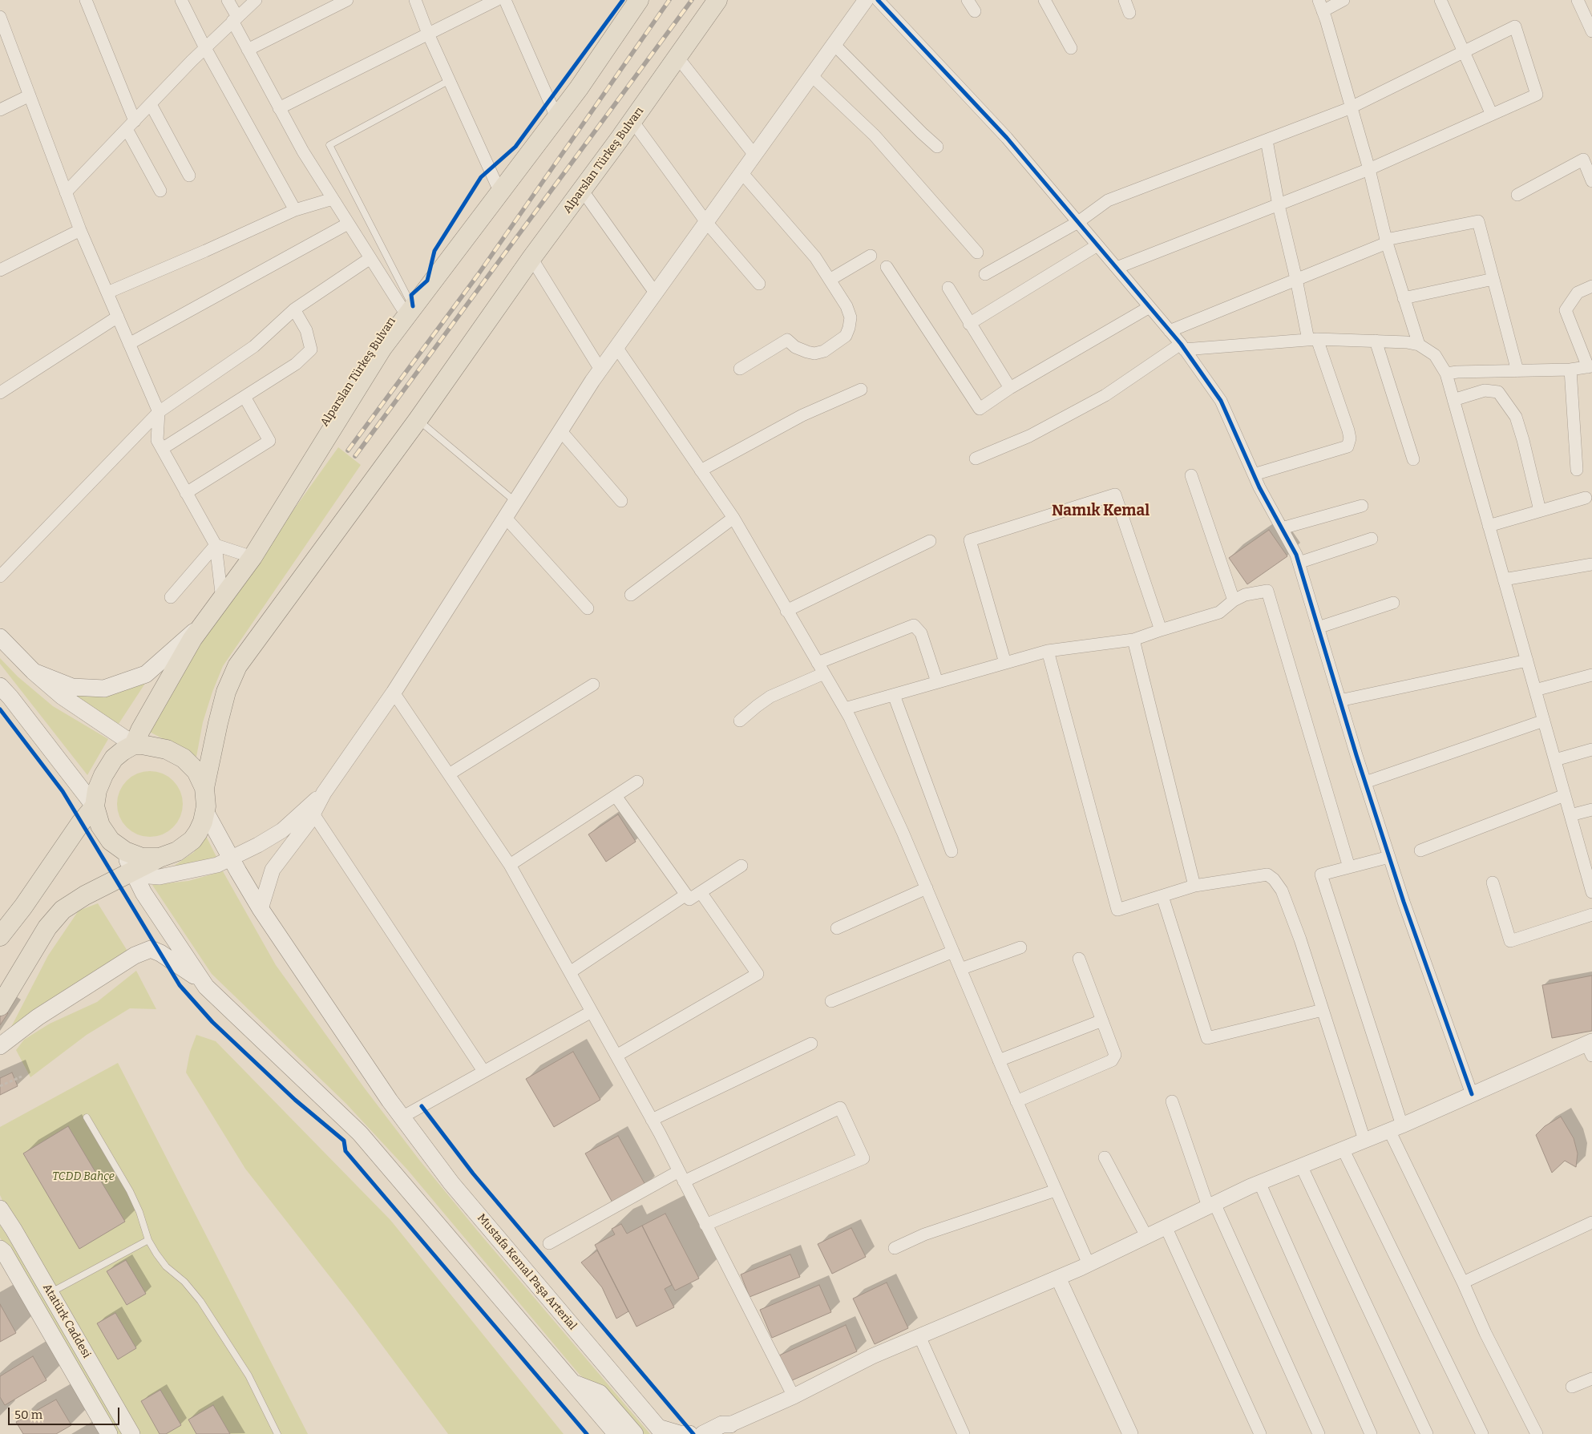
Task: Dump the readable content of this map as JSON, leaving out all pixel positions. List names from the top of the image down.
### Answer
{
  "streets": {
    "main road": ["Alparslan Türkeş Bulvarı", "Mustafa Kemal Paşa Arterial", "Atatürk Caddesi"]
  },
  "crossings": [
    ["Alparslan Türkeş Bulvarı", "Mustafa Kemal Paşa Arterial"]
  ],
  "districts": ["Namık Kemal"],
  "parks": ["TCDD Bahçe"],
  "scale_bar": "50 m"
}
